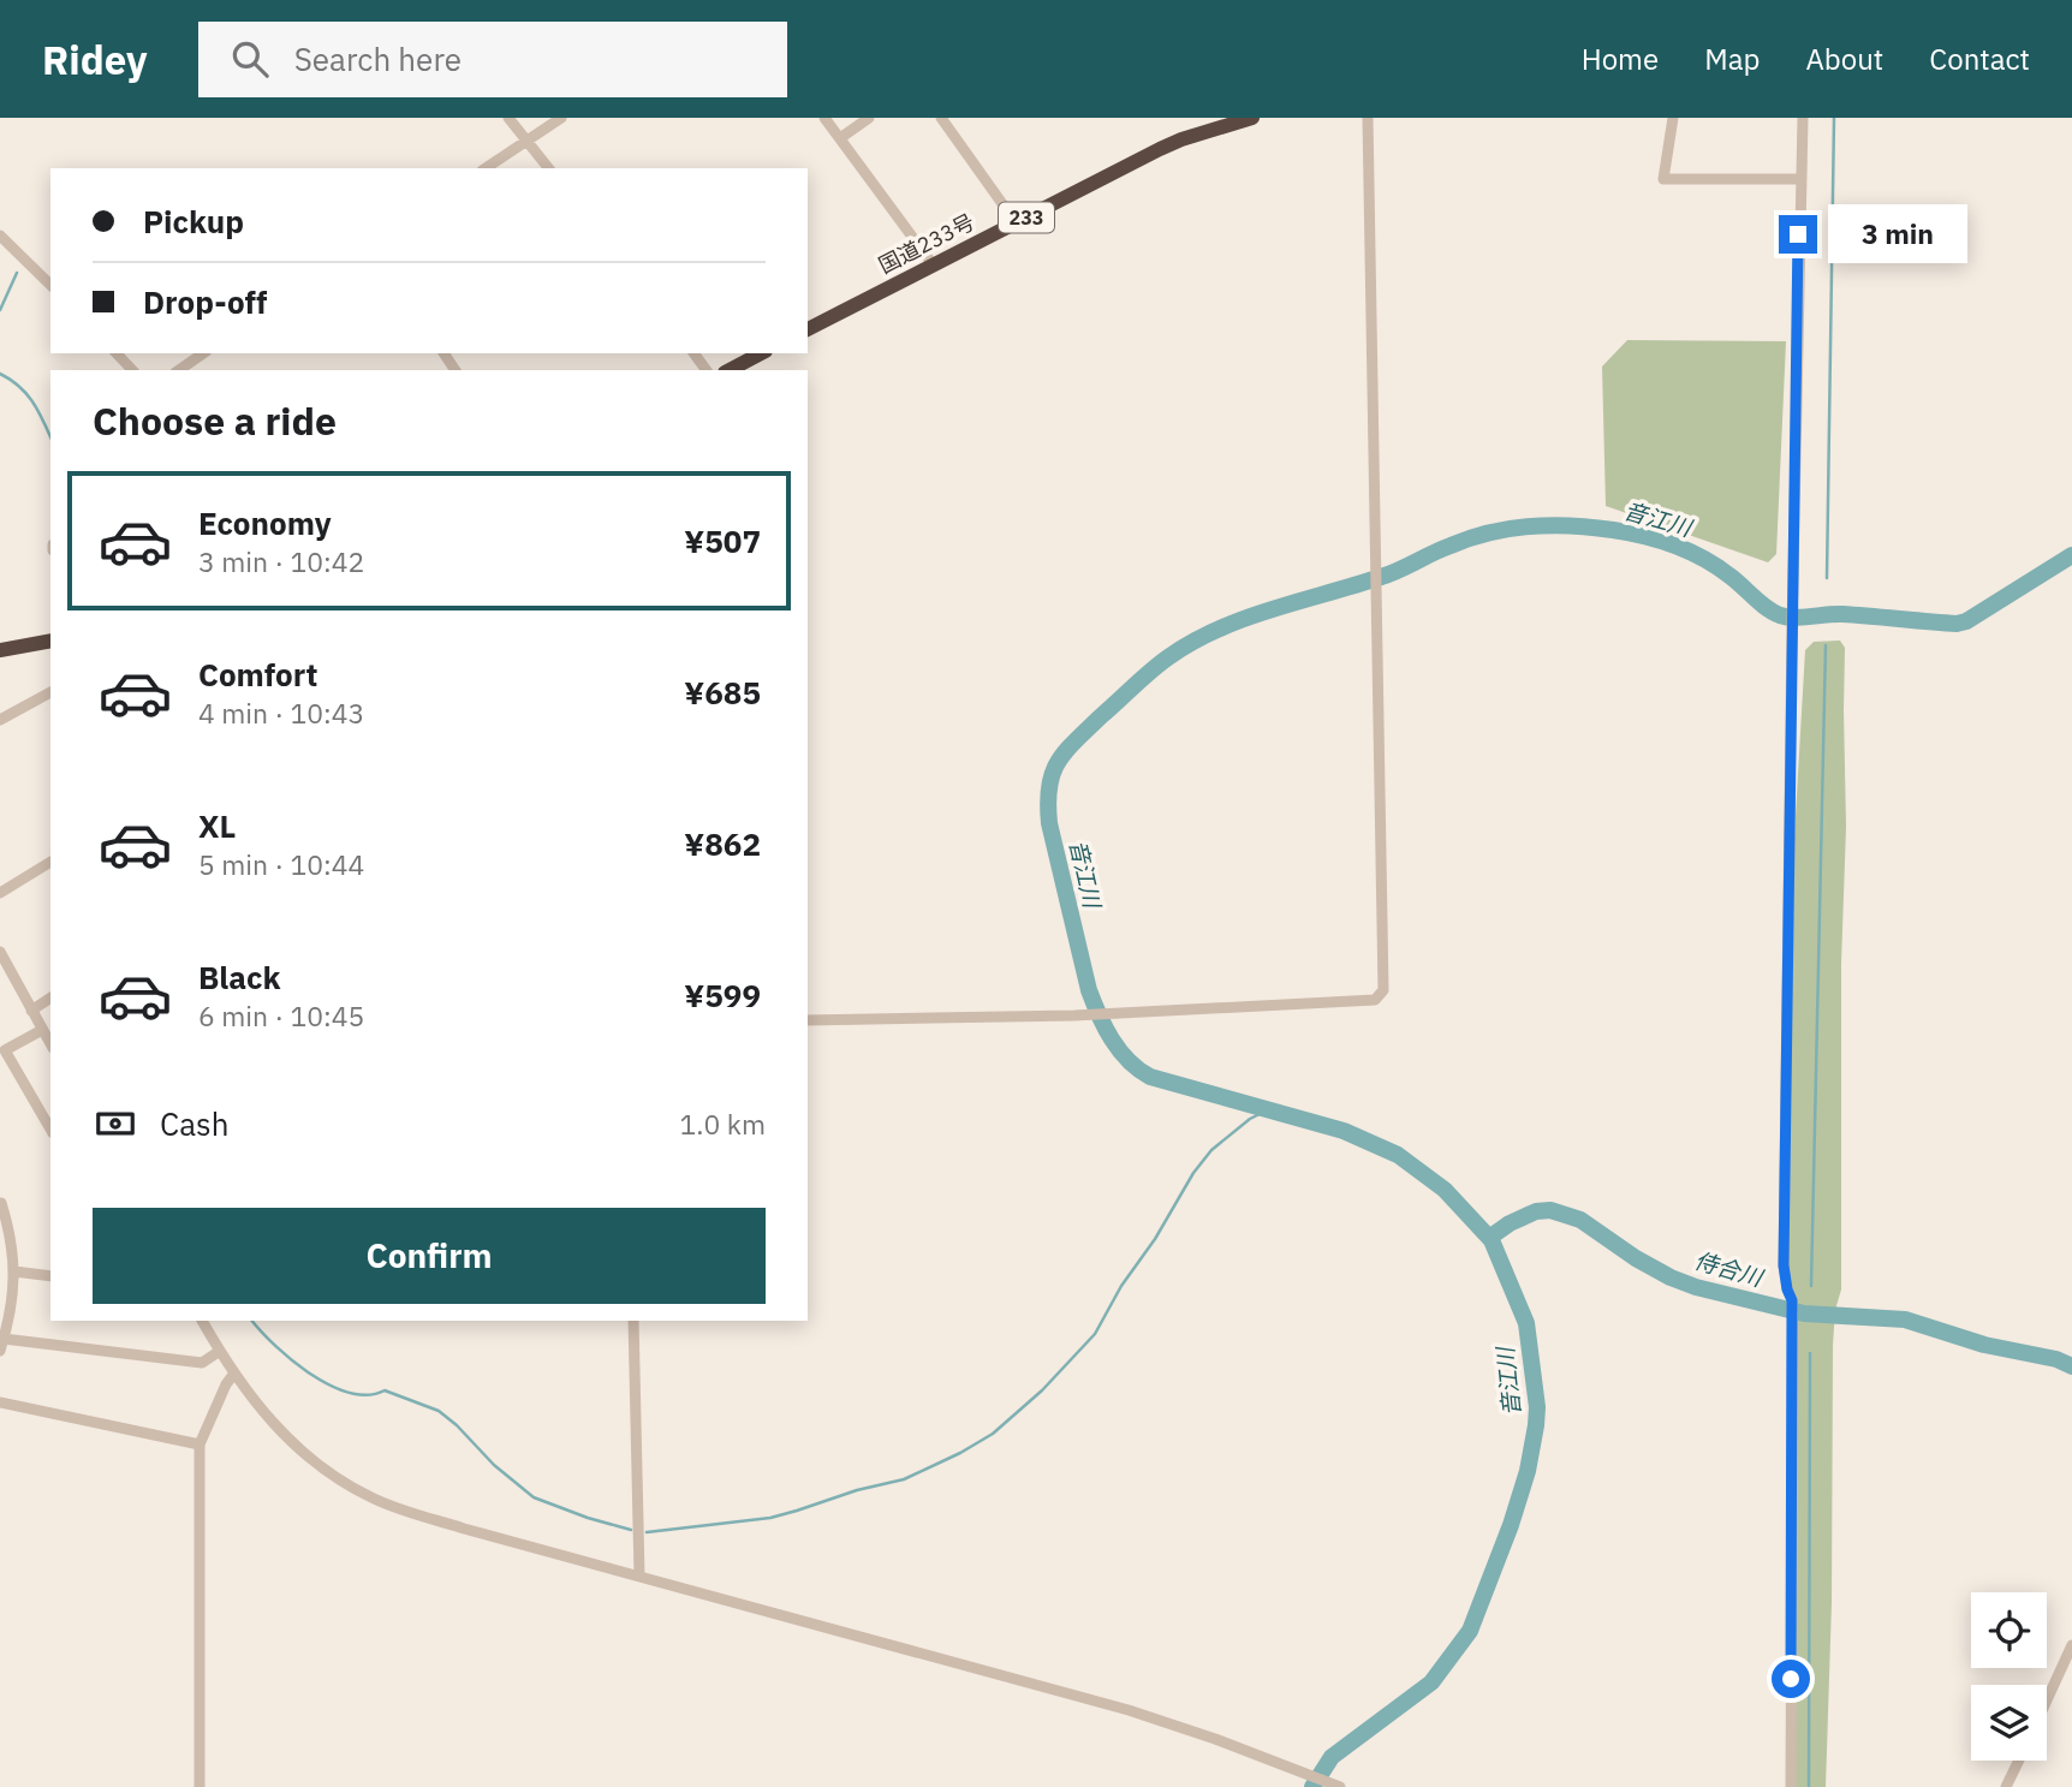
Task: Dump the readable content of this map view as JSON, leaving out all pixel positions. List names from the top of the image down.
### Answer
{
  "streets": {
    "highway": ["233", "国道233号"]
  },
  "water": ["音江川", "侍合川"],
  "page": {
    "header": "Ridey",
    "search": "Search here",
    "nav": [
      "Home",
      "Map",
      "About",
      "Contact"
    ],
    "banner": ["Pickup", "Drop-off"],
    "bubble": "3 min",
    "heading": "Choose a ride",
    "list": [
      {
        "name": "Economy",
        "note": "3 min · 10:42",
        "value": "¥507"
      },
      {
        "name": "Comfort",
        "note": "4 min · 10:43",
        "value": "¥685"
      },
      {
        "name": "XL",
        "note": "5 min · 10:44",
        "value": "¥862"
      },
      {
        "name": "Black",
        "note": "6 min · 10:45",
        "value": "¥599"
      }
    ],
    "pay": ["Cash", "1.0 km"],
    "buttons": "Confirm"
  }
}
